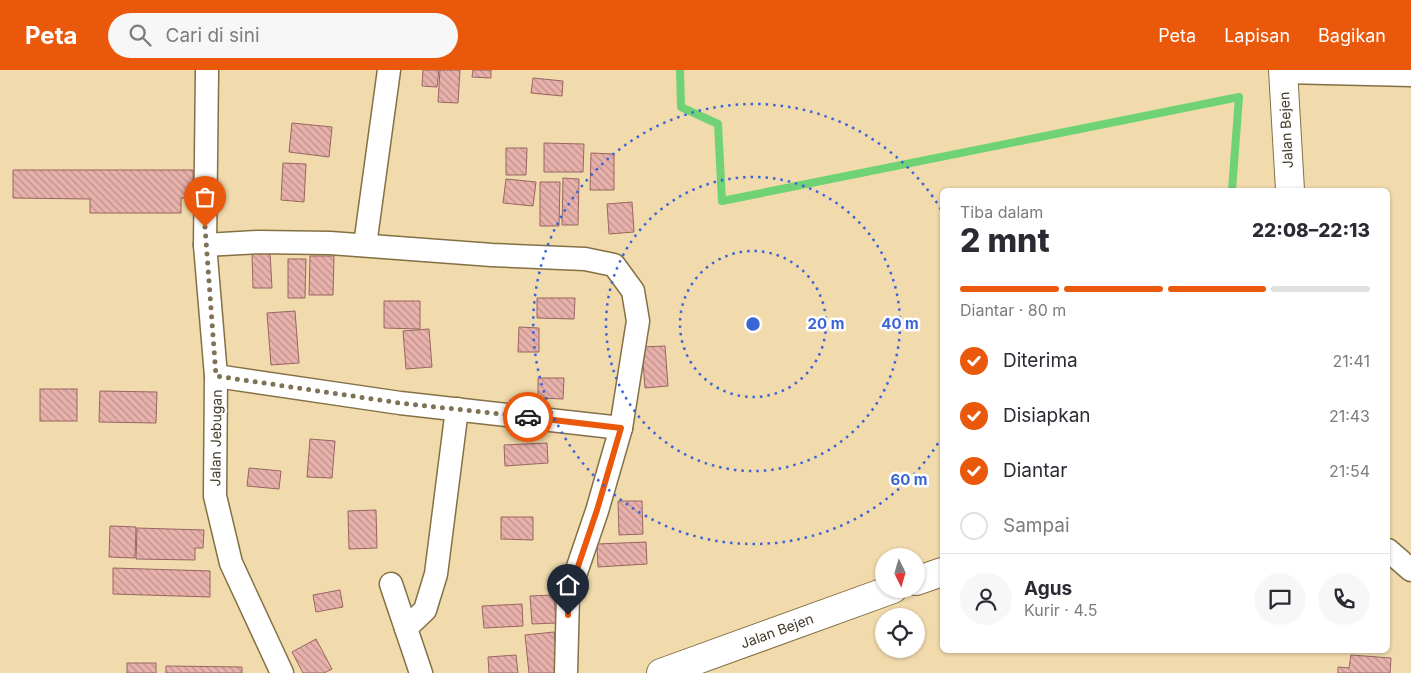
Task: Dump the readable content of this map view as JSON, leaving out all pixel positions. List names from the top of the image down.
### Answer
{
  "streets": {
    "street": ["Jalan Bejen", "Jalan Jebugan"]
  },
  "north": "bottom",
  "page": {
    "header": "Peta",
    "search": "Cari di sini",
    "nav": ["Peta", "Lapisan", "Bagikan"],
    "heading": ["2 mnt", "Tiba dalam", "22:08–22:13"],
    "panel": ["Agus", "Kurir · 4.5"],
    "bar": "Diantar · 80 m",
    "list": [
      ["Diterima", "21:41"],
      ["Disiapkan", "21:43"],
      ["Diantar", "21:54"],
      "Sampai"
    ]
  },
  "rings": ["20 m", "40 m", "60 m"]
}
